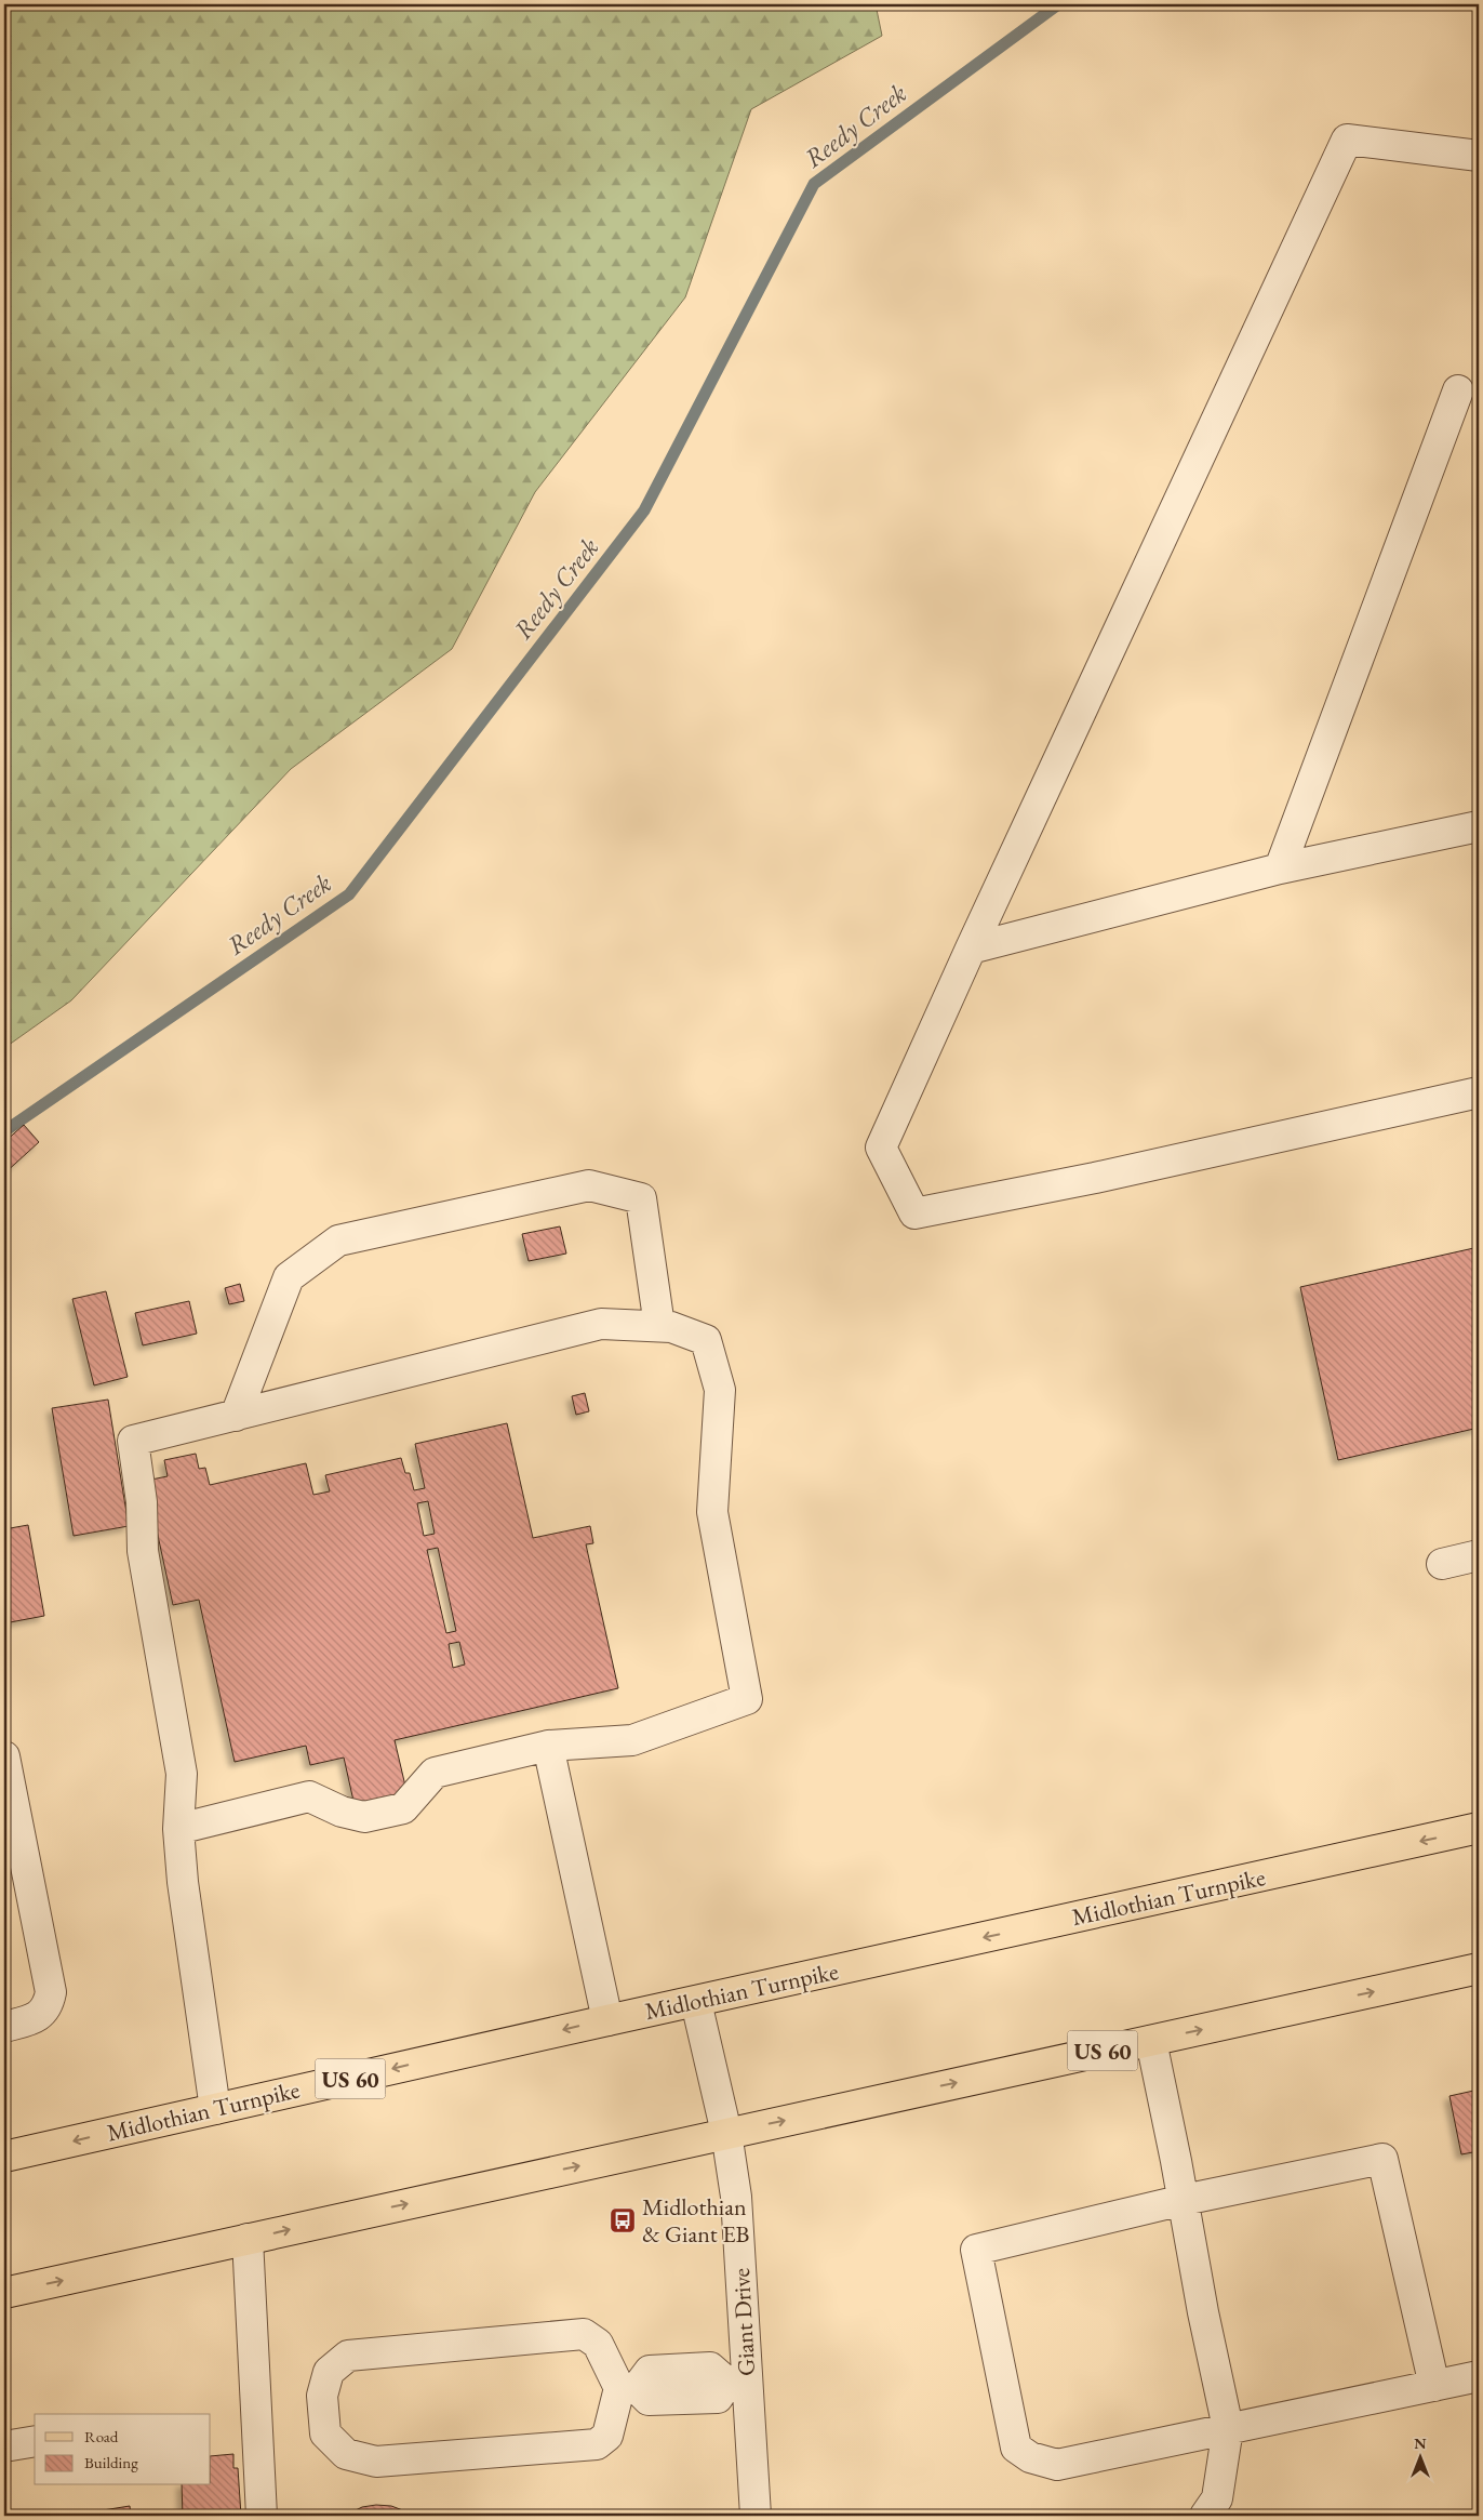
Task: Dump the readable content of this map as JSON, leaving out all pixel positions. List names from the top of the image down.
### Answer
{
  "streets": {
    "main road": ["Midlothian Turnpike", "US 60"],
    "street": ["Giant Drive"]
  },
  "crossings": [
    ["Midlothian Turnpike", "Giant Drive"],
    ["US 60", "Giant Drive"]
  ],
  "water": ["Reedy Creek"],
  "places": {
    "bus stop": ["Midlothian & Giant EB"]
  },
  "legend": ["Road", "Building"],
  "north": "top"
}
